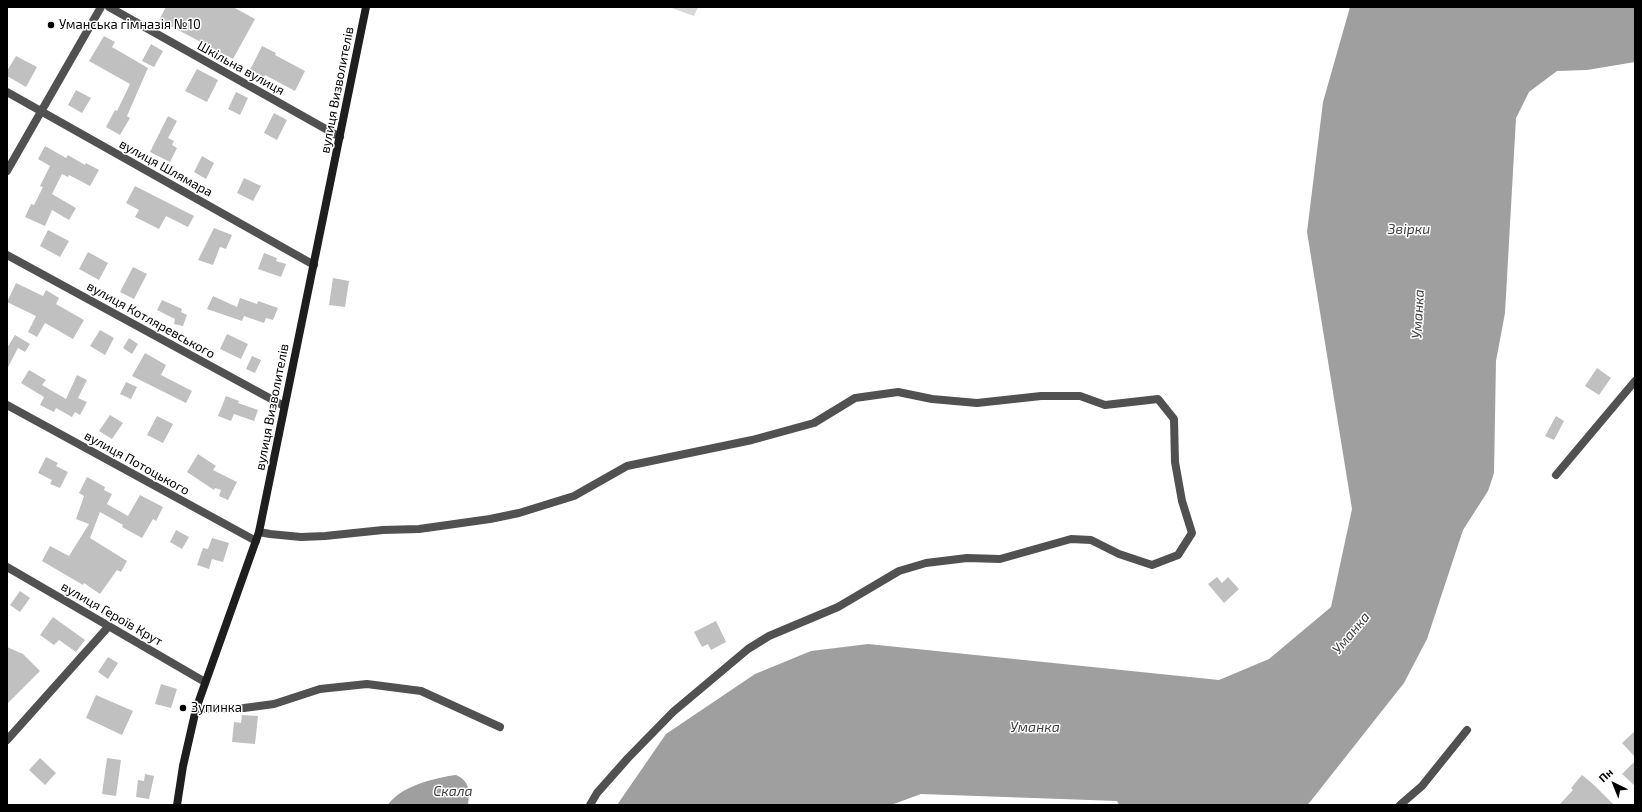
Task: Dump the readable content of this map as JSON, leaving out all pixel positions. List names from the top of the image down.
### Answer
{
  "streets": {
    "main road": ["вулиця Визволителів"],
    "street": [
      "Шкільна вулиця",
      "вулиця Шлямара",
      "вулиця Котляревського",
      "вулиця Потоцького",
      "вулиця Героїв Крут"
    ]
  },
  "crossings": [
    ["Шкільна вулиця", "вулиця Визволителів"],
    ["вулиця Визволителів", "вулиця Шлямара"],
    ["вулиця Визволителів", "вулиця Котляревського"],
    ["вулиця Визволителів", "вулиця Потоцького"],
    ["вулиця Визволителів", "вулиця Героїв Крут"]
  ],
  "water": ["Звірки", "Уманка", "Скала"],
  "places": ["Уманська гімназія №10", "Зупинка"],
  "north": "top left"
}
